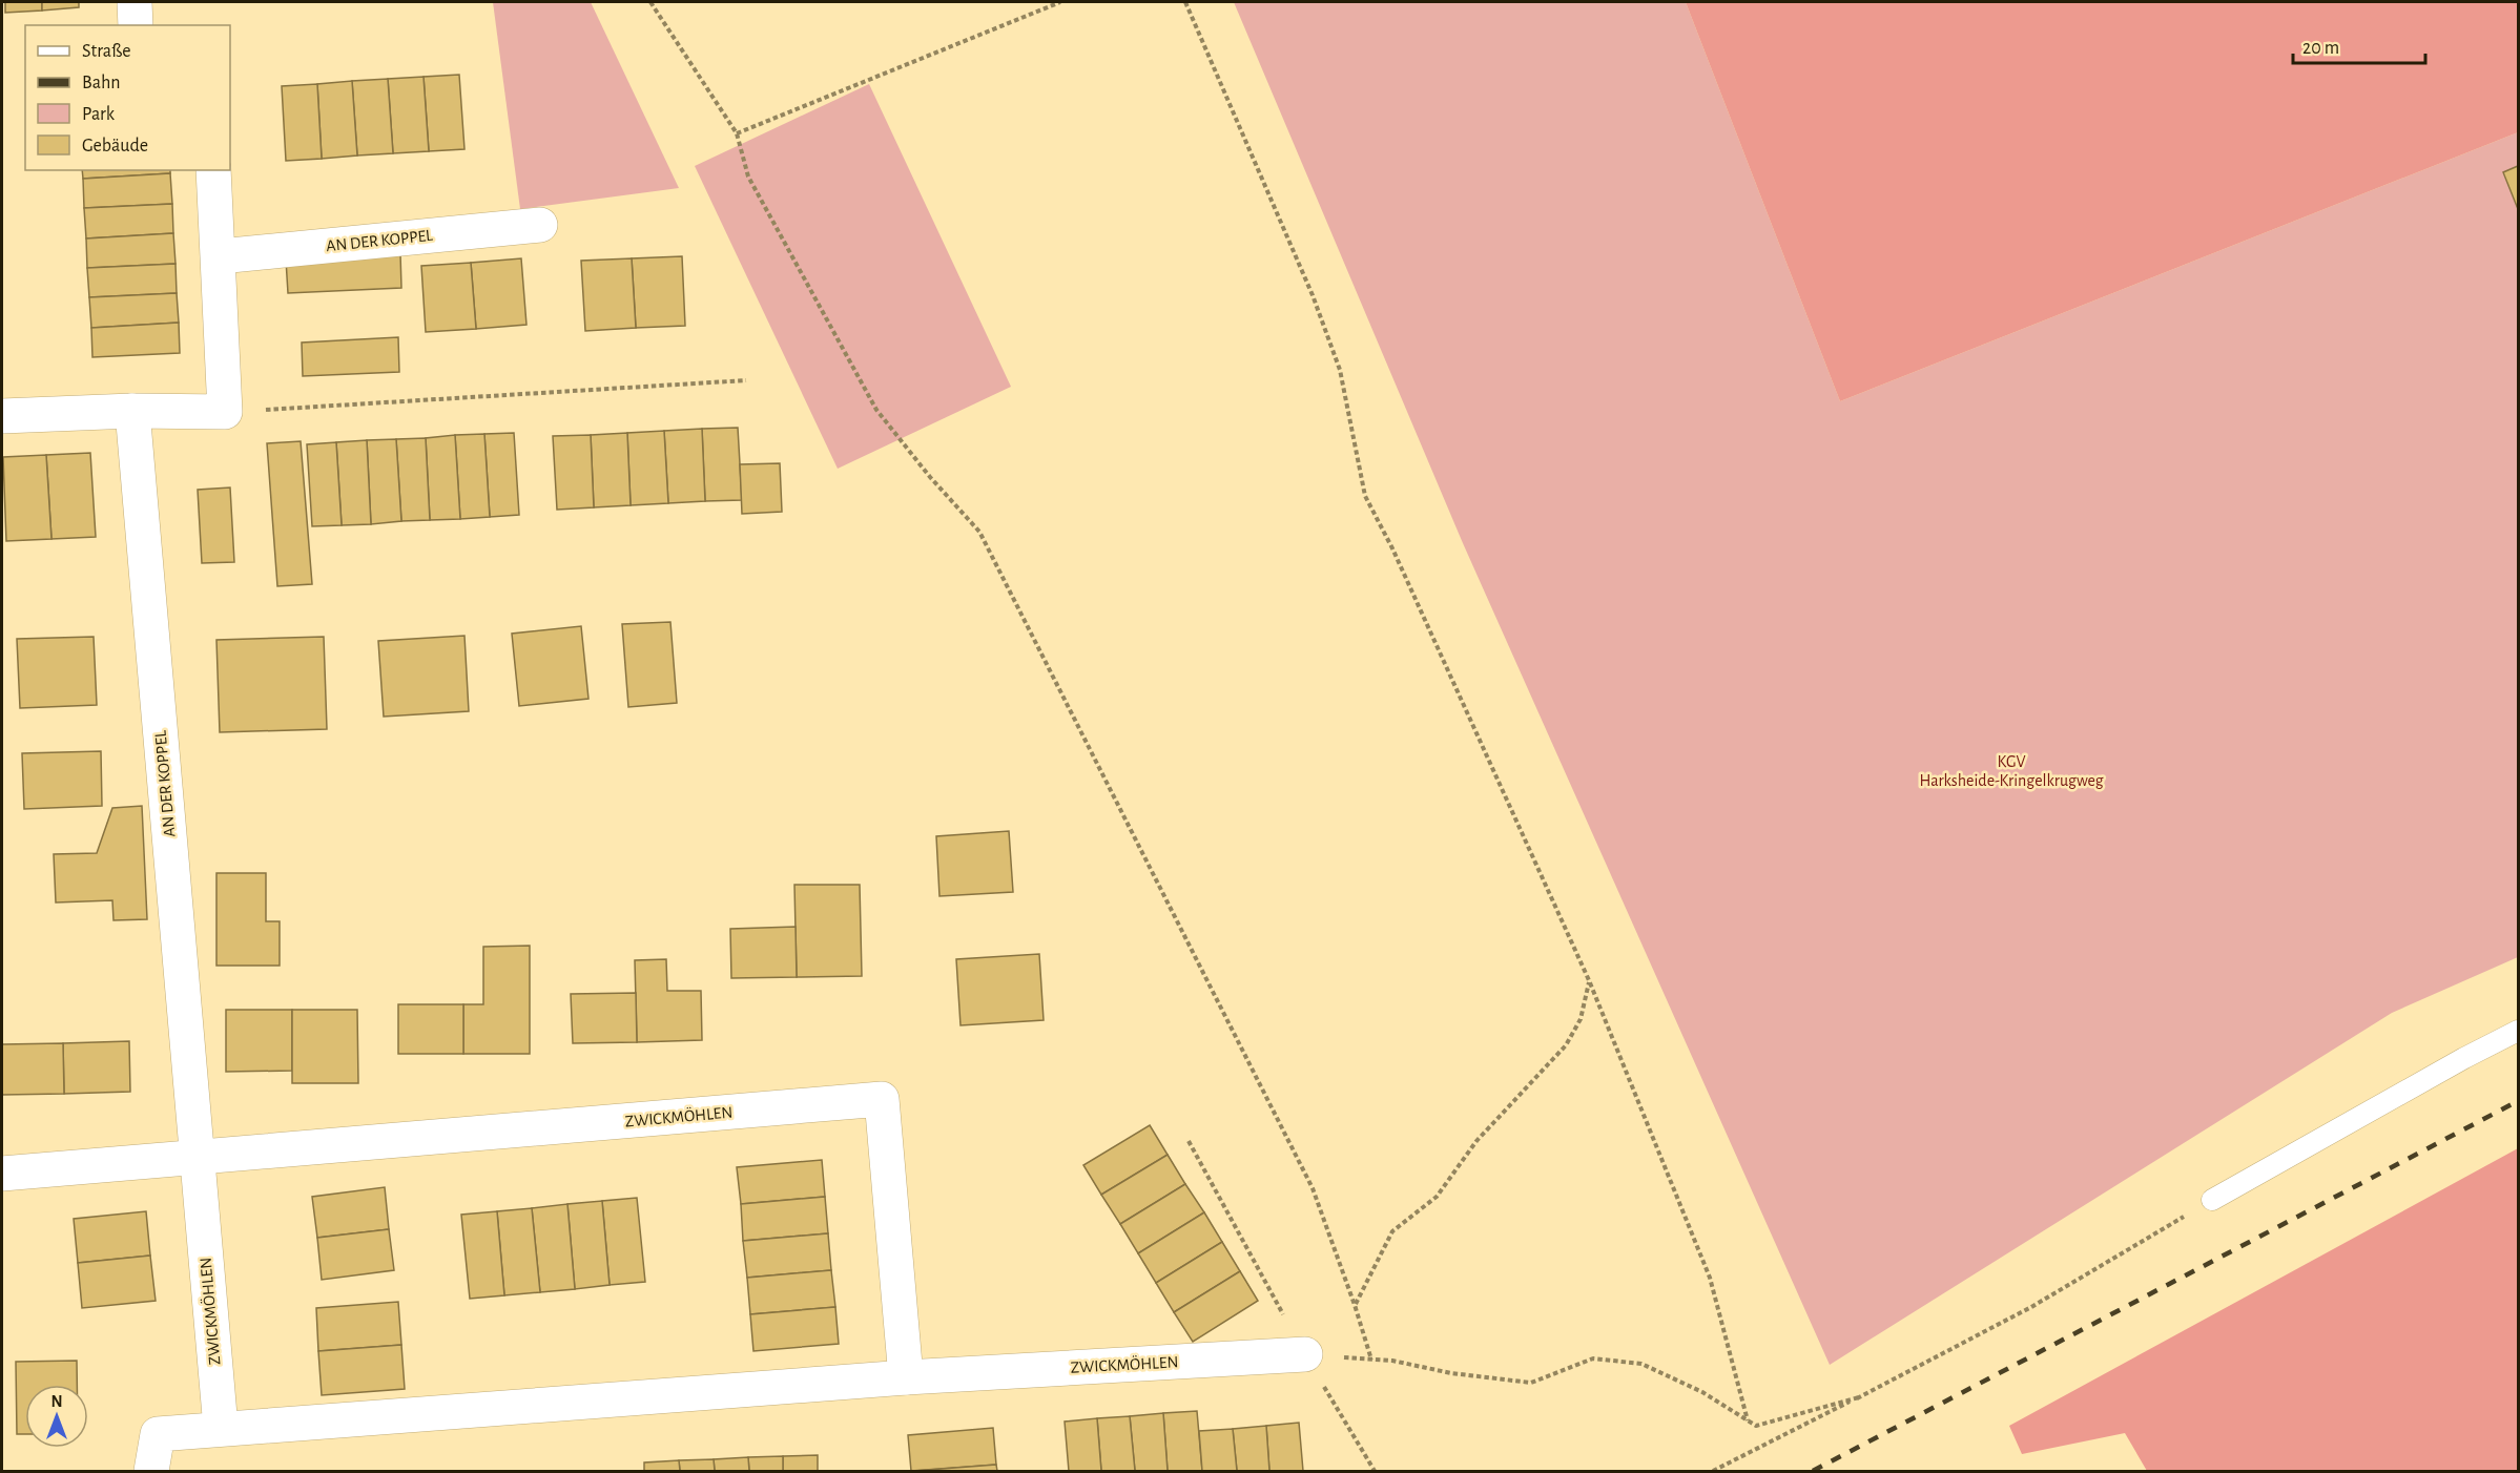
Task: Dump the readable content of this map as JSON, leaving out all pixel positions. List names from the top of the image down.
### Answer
{
  "streets": {
    "street": ["AN DER KOPPEL", "ZWICKMÖHLEN"]
  },
  "crossings": [
    ["AN DER KOPPEL", "ZWICKMÖHLEN"]
  ],
  "parks": ["KGV Harksheide-Kringelkrugweg"],
  "legend": [
    "Straße",
    "Bahn",
    "Park",
    "Gebäude"
  ],
  "scale_bar": "20 m",
  "north": "top"
}
